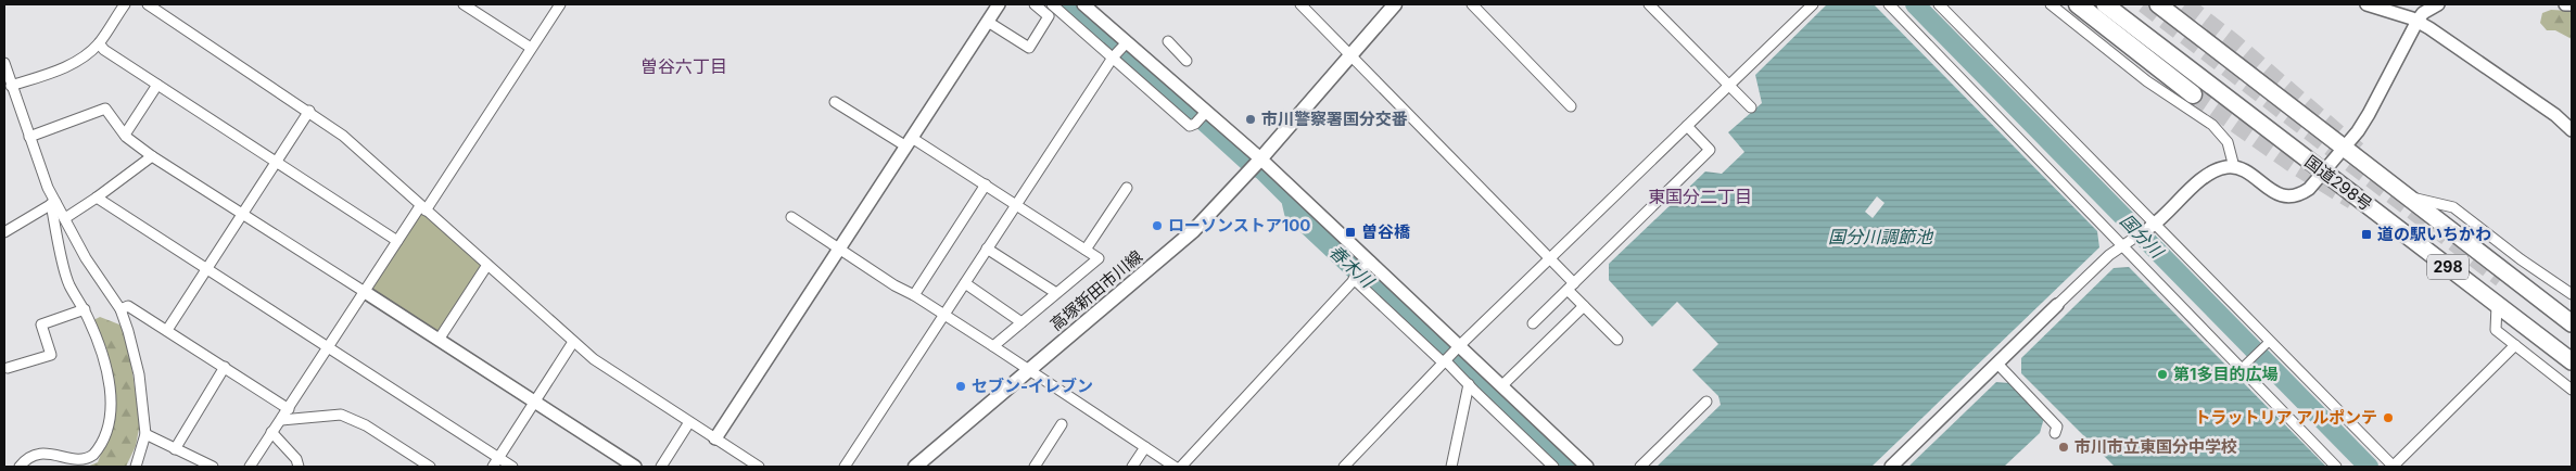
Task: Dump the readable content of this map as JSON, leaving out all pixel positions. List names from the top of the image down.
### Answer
{
  "streets": {
    "highway": ["国道298号", "298"],
    "main road": ["高塚新田市川線"]
  },
  "districts": ["曽谷六丁目", "東国分二丁目"],
  "water": ["国分川", "国分川調節池", "春木川"],
  "places": {
    "other": [
      "市川警察署国分交番",
      "ローソンストア100",
      "第1多目的広場",
      "セブン-イレブン",
      "トラットリア アルポンテ",
      "市川市立東国分中学校"
    ],
    "transit": ["曽谷橋", "道の駅いちかわ"]
  }
}
